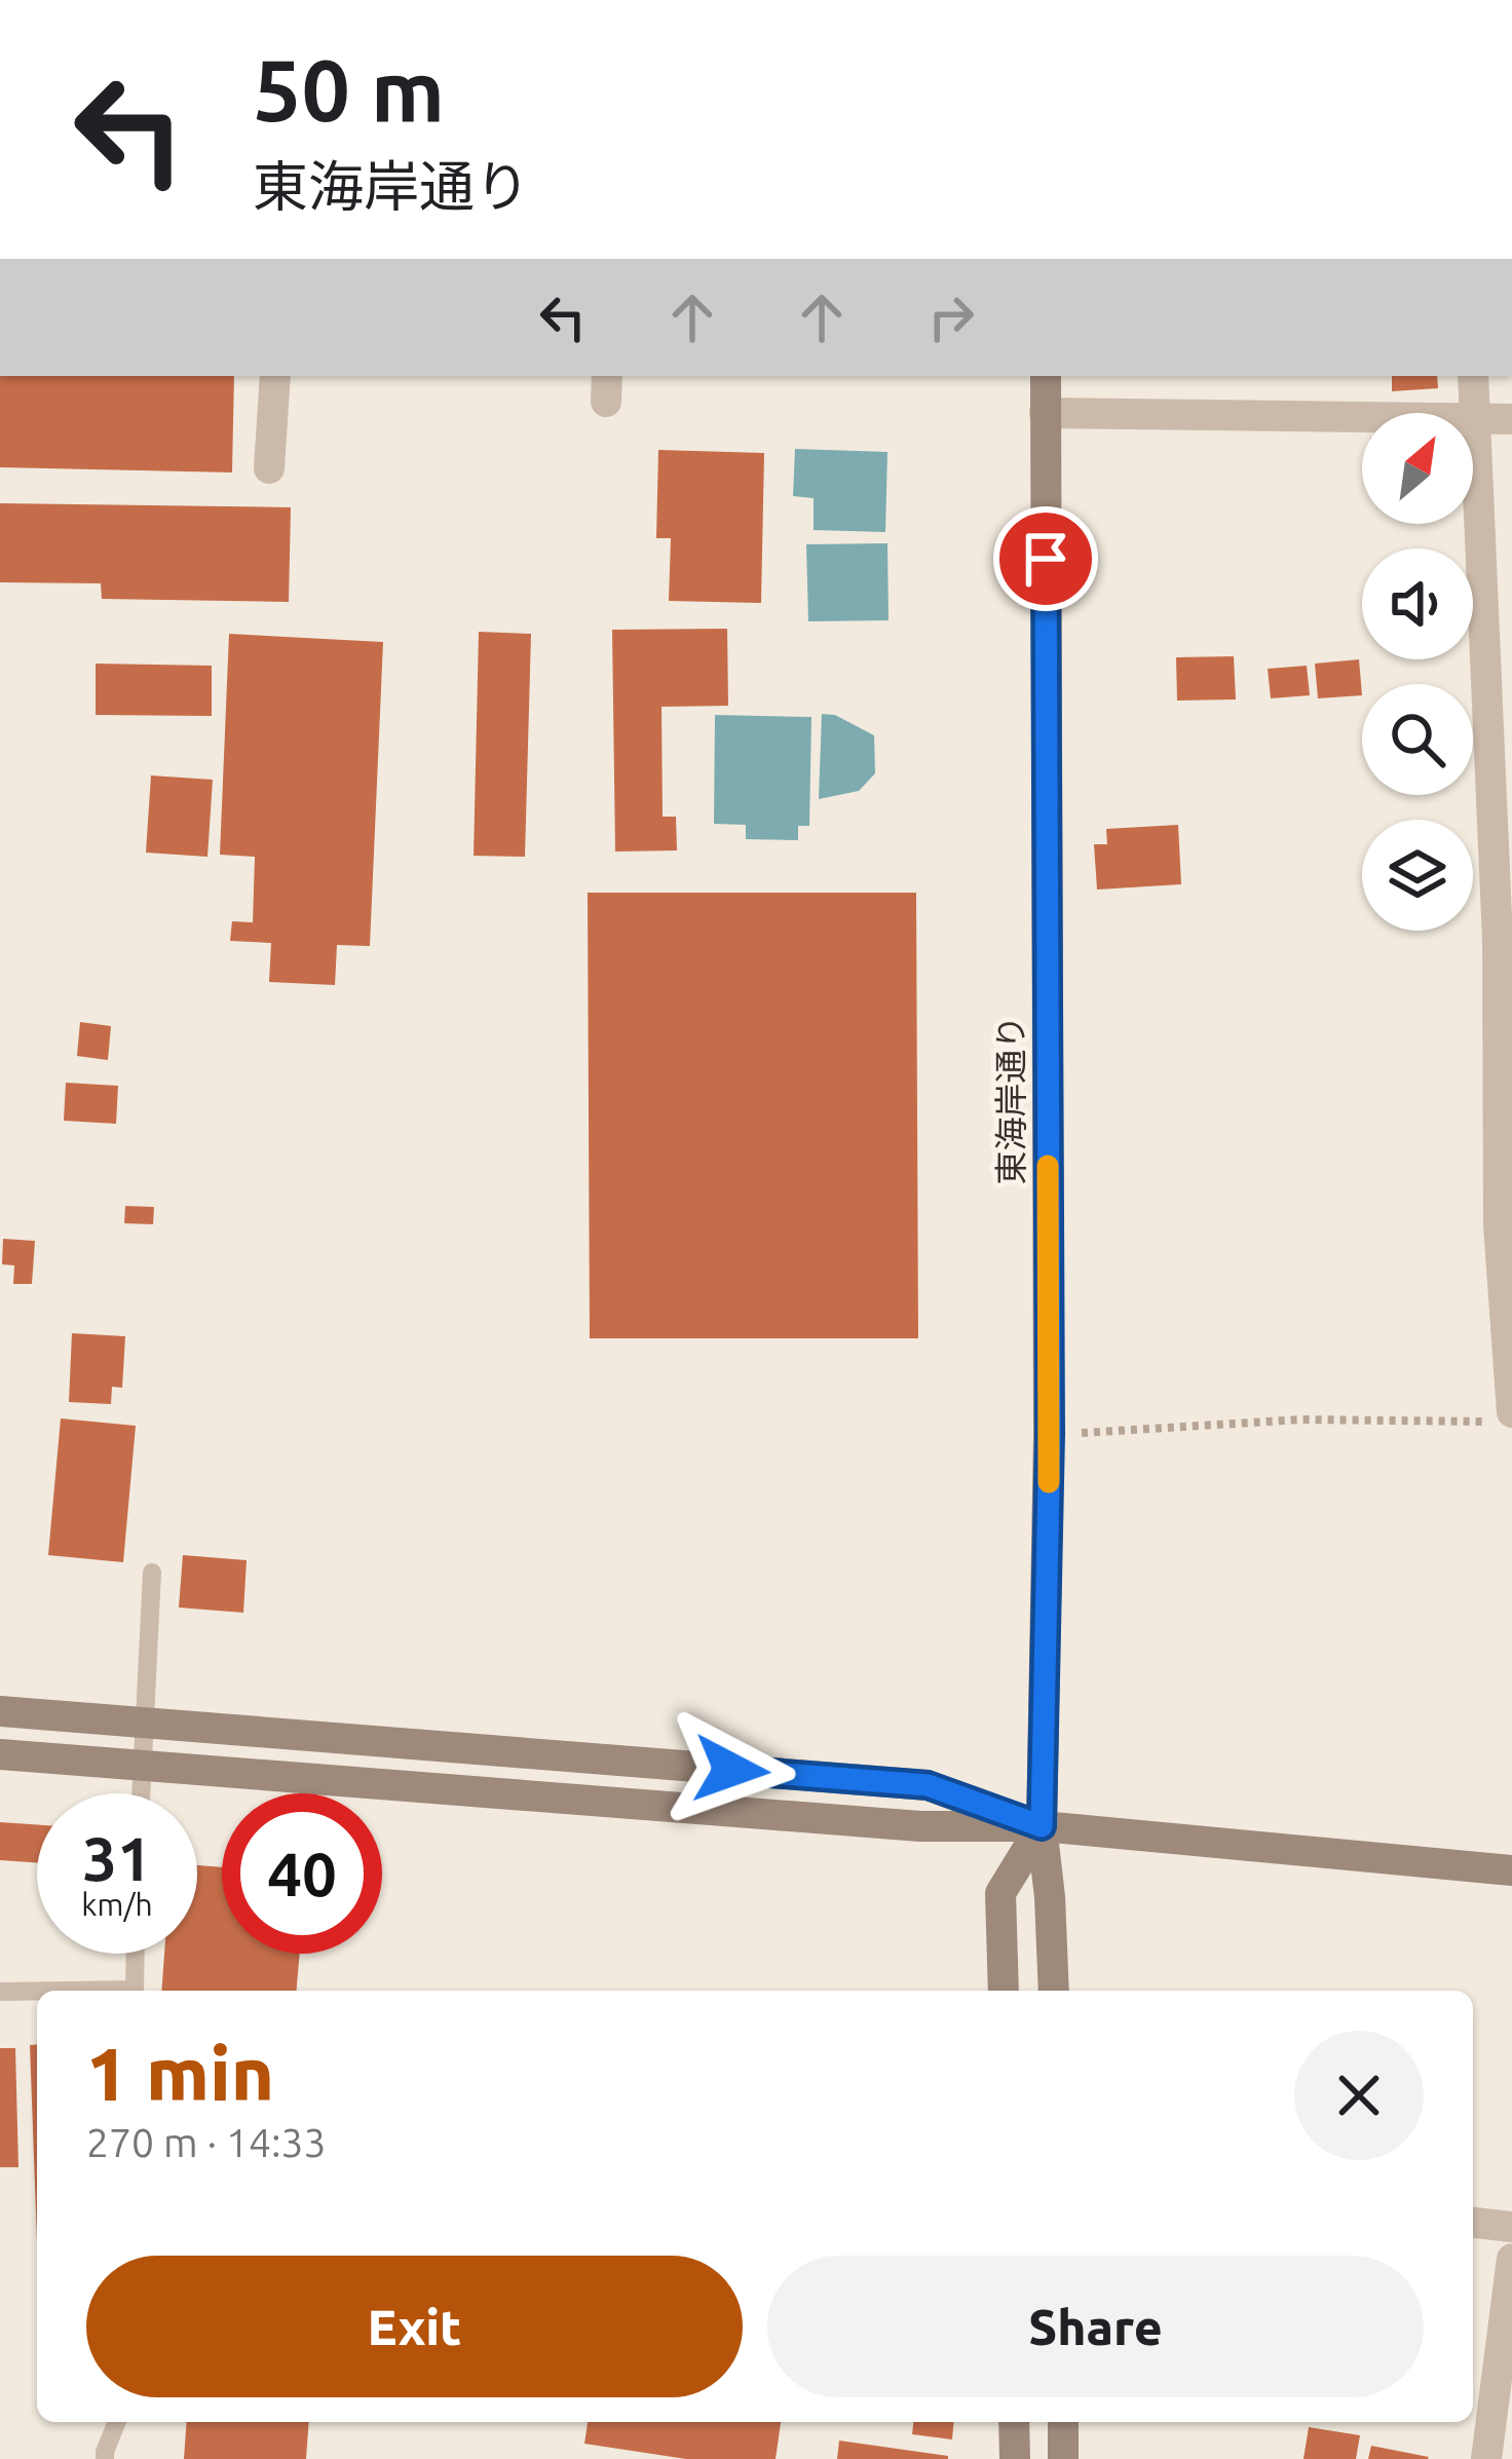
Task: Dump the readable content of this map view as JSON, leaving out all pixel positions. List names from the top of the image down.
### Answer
{
  "streets": {
    "street": ["東海岸通り"]
  },
  "north": "top right",
  "page": {
    "turn": ["50 m", "東海岸通り"],
    "speed": "31 km/h",
    "limit": "40",
    "heading": ["1 min", "270 m · 14:33"],
    "buttons": ["Exit", "Share"]
  }
}
